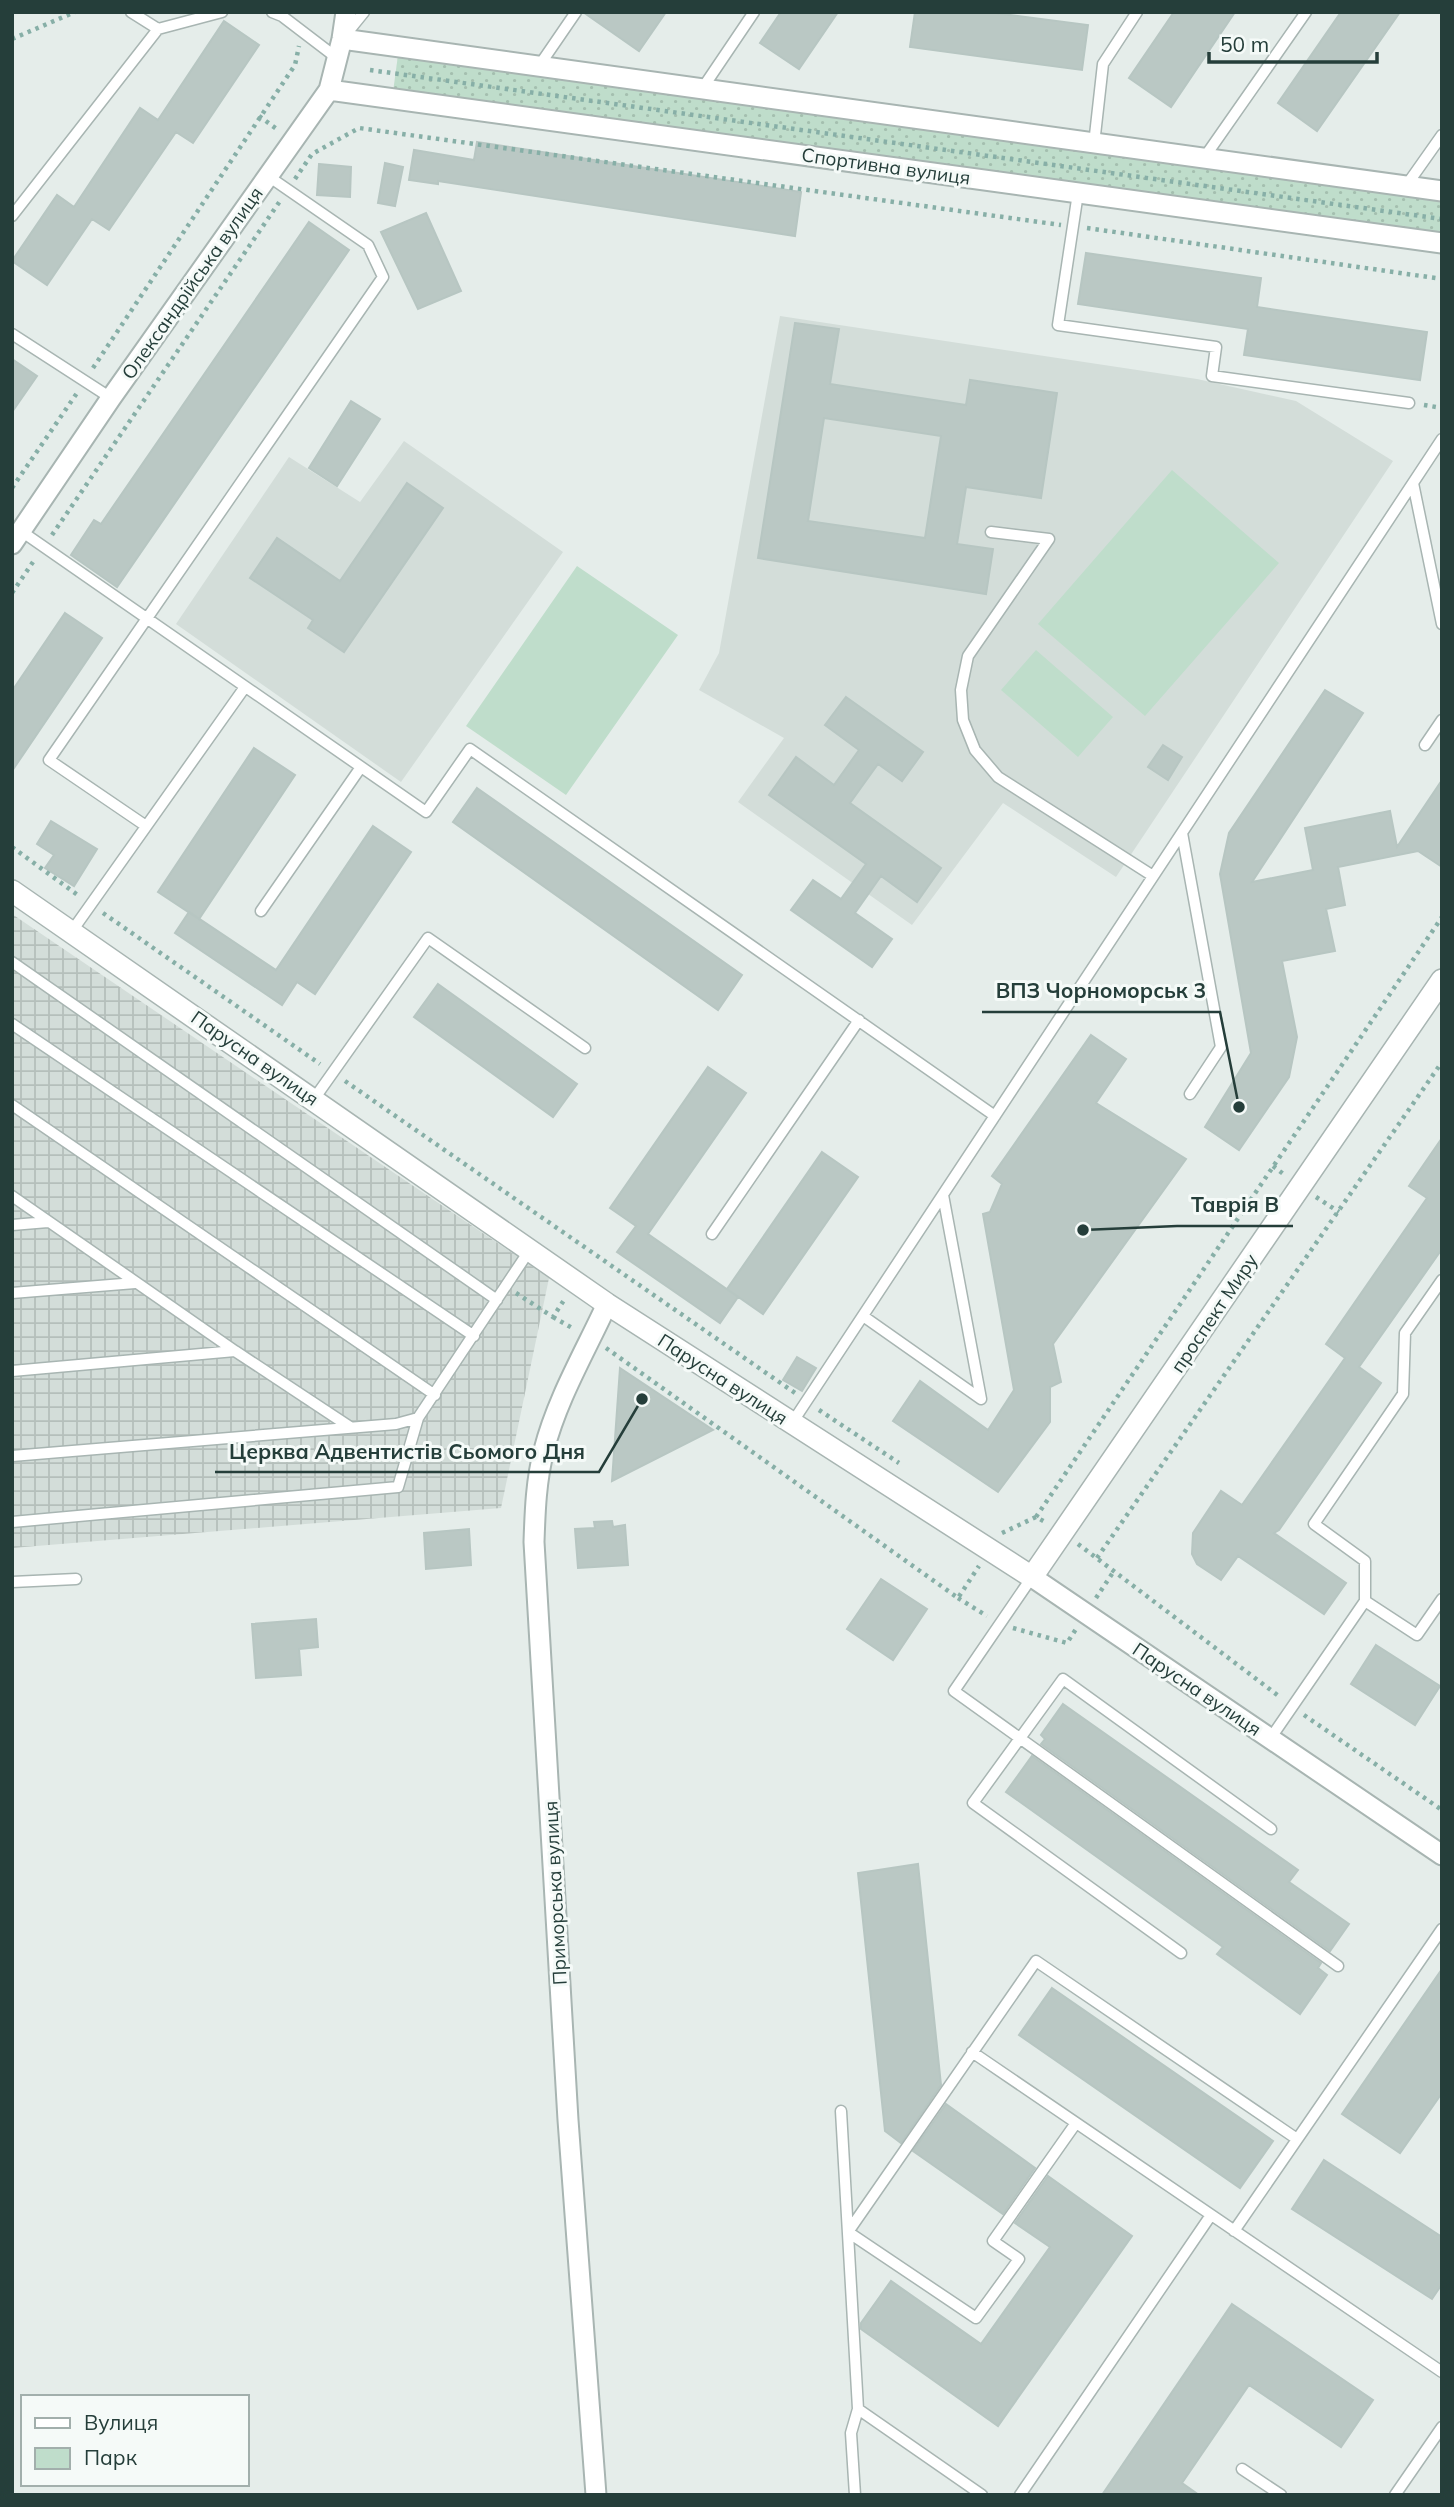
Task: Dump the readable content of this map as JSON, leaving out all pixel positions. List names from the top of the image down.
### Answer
{
  "streets": {
    "street": [
      "Спортивна вулиця",
      "Олександрійська вулиця",
      "Парусна вулиця",
      "проспект Миру",
      "Приморська вулиця"
    ]
  },
  "crossings": [
    ["Спортивна вулиця", "Олександрійська вулиця"],
    ["Парусна вулиця", "проспект Миру"],
    ["Парусна вулиця", "Приморська вулиця"]
  ],
  "places": ["ВПЗ Чорноморськ 3", "Таврія В", "Церква Адвентистів Сьомого Дня"],
  "legend": ["Вулиця", "Парк"],
  "scale_bar": "50 m"
}
